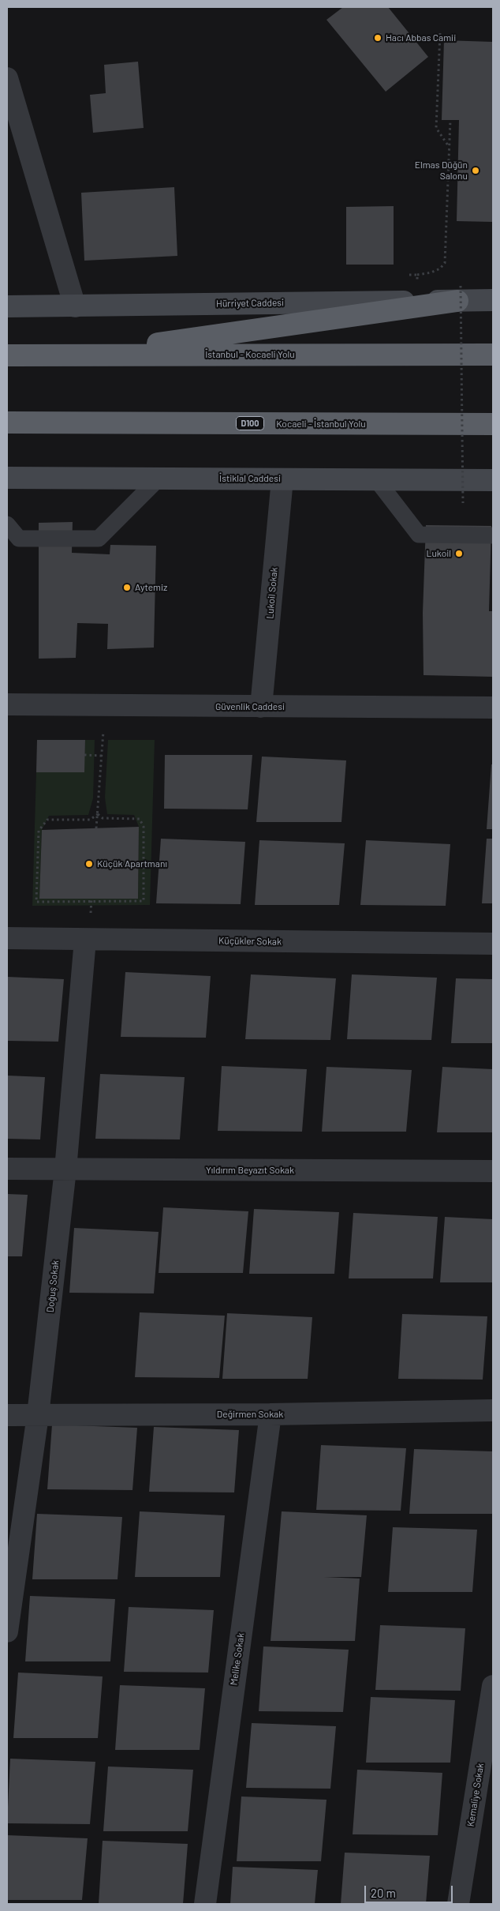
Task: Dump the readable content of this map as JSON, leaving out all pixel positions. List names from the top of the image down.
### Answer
{
  "streets": {
    "highway": ["İstanbul - Kocaeli Yolu", "D100", "Kocaeli - İstanbul Yolu"],
    "main road": ["Hürriyet Caddesi", "İstiklal Caddesi"],
    "street": [
      "Lukoil Sokak",
      "Güvenlik Caddesi",
      "Küçükler Sokak",
      "Yıldırım Beyazıt Sokak",
      "Doğuş Sokak",
      "Değirmen Sokak",
      "Melike Sokak",
      "Kemaliye Sokak"
    ]
  },
  "crossings": [
    ["İstiklal Caddesi", "Lukoil Sokak"],
    ["Lukoil Sokak", "Güvenlik Caddesi"],
    ["Küçükler Sokak", "Doğuş Sokak"],
    ["Yıldırım Beyazıt Sokak", "Doğuş Sokak"],
    ["Doğuş Sokak", "Değirmen Sokak"],
    ["Değirmen Sokak", "Melike Sokak"]
  ],
  "places": [
    "Hacı Abbas Camii",
    "Elmas Düğün Salonu",
    "Lukoil",
    "Aytemiz",
    "Küçük Apartmanı"
  ],
  "scale_bar": "20 m"
}
